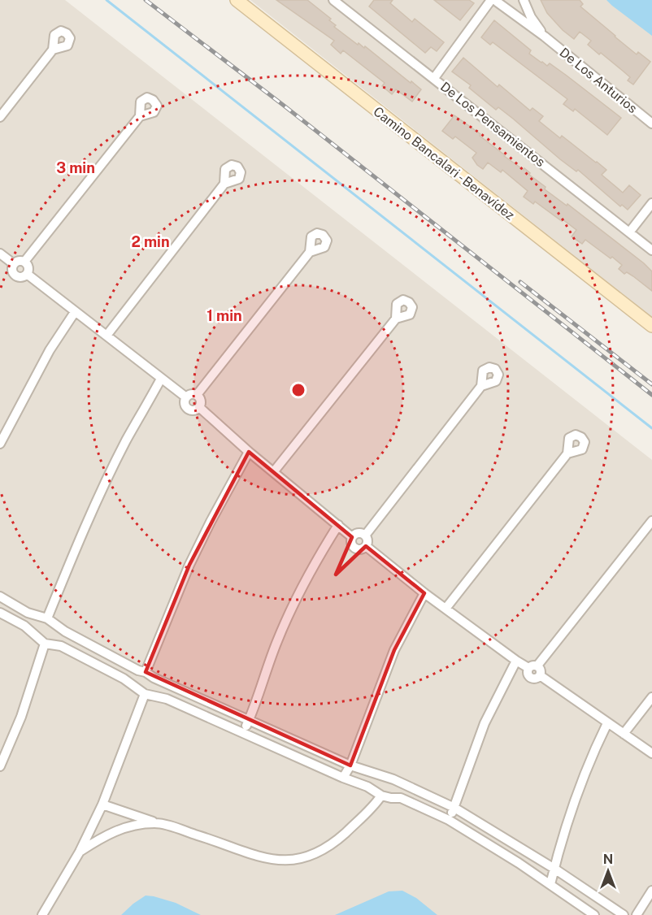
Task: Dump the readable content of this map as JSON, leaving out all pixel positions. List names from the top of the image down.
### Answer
{
  "streets": {
    "main road": ["Camino Bancalari - Benavídez"],
    "street": ["De Los Anturios", "De Los Pensamientos"]
  },
  "north": "top",
  "rings": ["3 min", "2 min", "1 min"]
}
